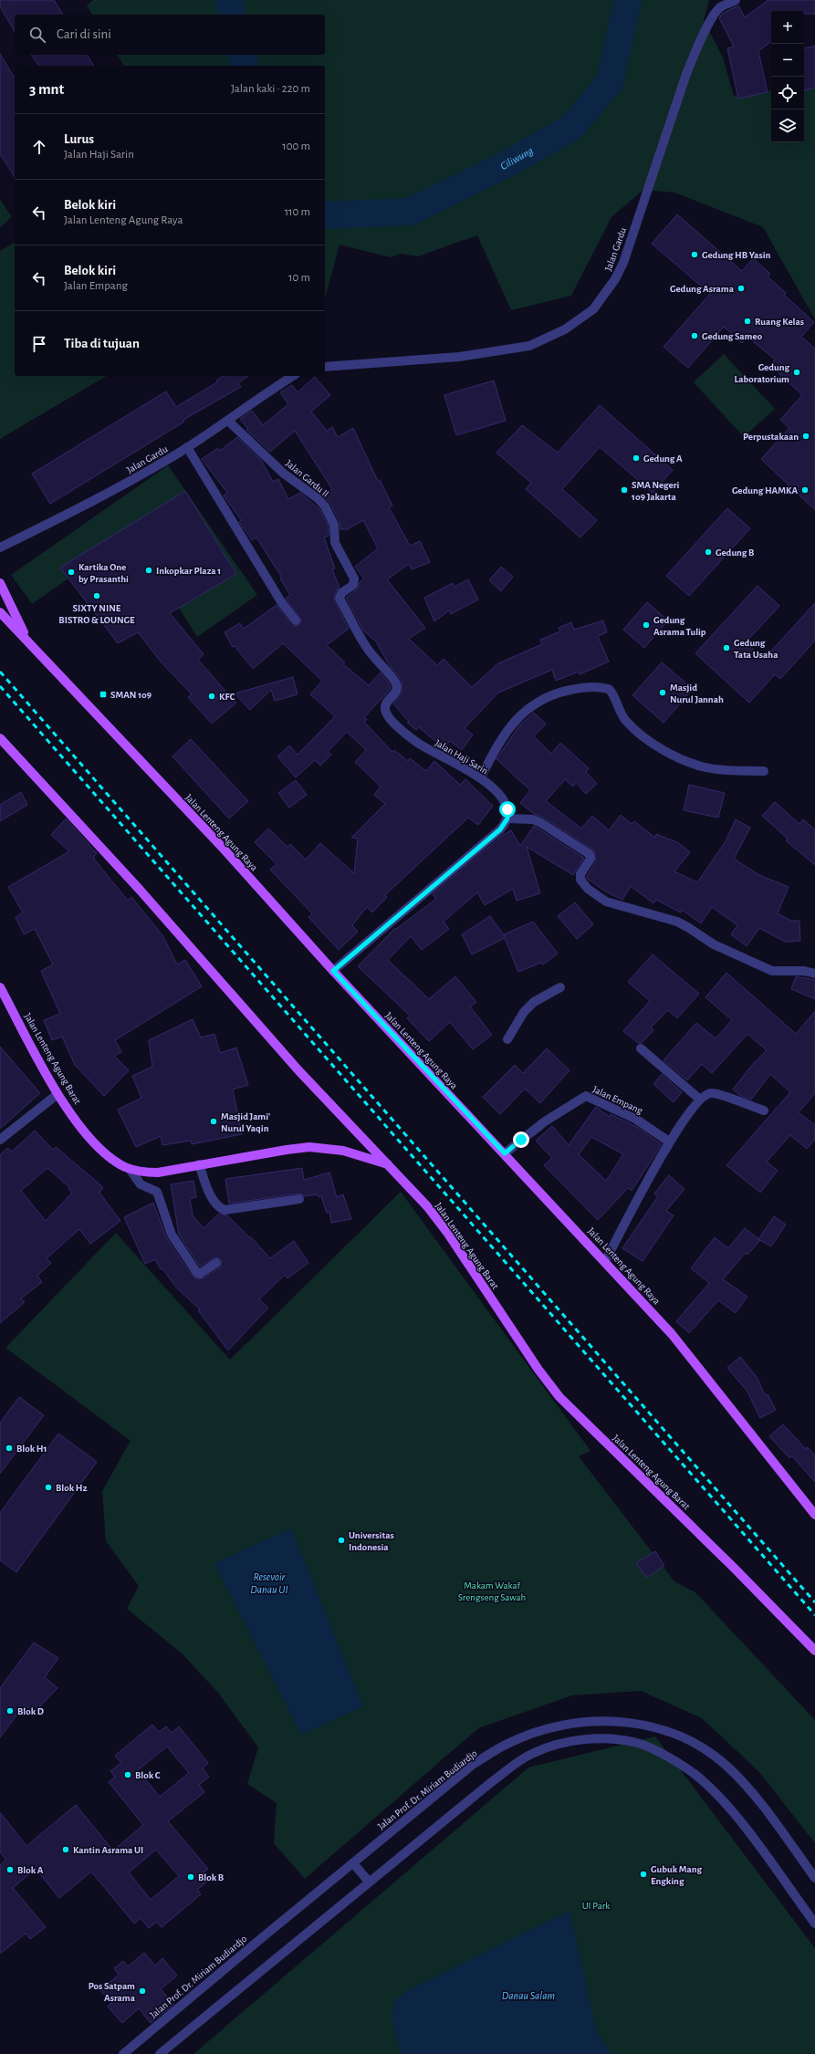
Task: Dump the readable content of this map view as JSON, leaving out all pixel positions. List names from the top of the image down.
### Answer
{
  "streets": {
    "main road": ["Jalan Lenteng Agung Raya", "Jalan Lenteng Agung Barat"],
    "street": [
      "Jalan Gardu",
      "Jalan Gardu II",
      "Jalan Haji Sarin",
      "Jalan Empang",
      "Jalan Prof. Dr. Miriam Budiardjo"
    ]
  },
  "crossings": [
    ["Jalan Gardu", "Jalan Gardu II"],
    ["Jalan Gardu II", "Jalan Haji Sarin"],
    ["Jalan Lenteng Agung Raya", "Jalan Empang"]
  ],
  "water": ["Ciliwung", "Resevoir Danau UI", "Danau Salam"],
  "parks": ["Makam Wakaf Srengseng Sawah", "UI Park"],
  "places": {
    "other": [
      "Gedung HB Yasin",
      "Gedung Asrama",
      "Ruang Kelas",
      "Gedung Sameo",
      "Gedung Laboratorium",
      "Perpustakaan",
      "Gedung A",
      "SMA Negeri 109 Jakarta",
      "Gedung HAMKA",
      "Gedung B",
      "Inkopkar Plaza 1",
      "Kartika One by Prasanthi",
      "SIXTY NINE BISTRO & LOUNGE",
      "Gedung Asrama Tulip",
      "Gedung Tata Usaha",
      "Masjid Nurul Jannah",
      "KFC",
      "Masjid Jami' Nurul Yaqin",
      "Blok H1",
      "Blok H2",
      "Universitas Indonesia",
      "Blok D",
      "Blok C",
      "Kantin Asrama UI",
      "Blok A",
      "Gubuk Mang Engking",
      "Blok B",
      "Pos Satpam Asrama"
    ],
    "transit": ["SMAN 109"]
  },
  "page": {
    "map_buttons": ["+", "−"],
    "search": "Cari di sini",
    "heading": ["3 mnt", "Jalan kaki · 220 m"],
    "list": [
      ["Lurus", "Jalan Haji Sarin", "100 m"],
      ["Belok kiri", "Jalan Lenteng Agung Raya", "110 m"],
      ["Belok kiri", "Jalan Empang", "10 m"],
      "Tiba di tujuan"
    ]
  }
}
